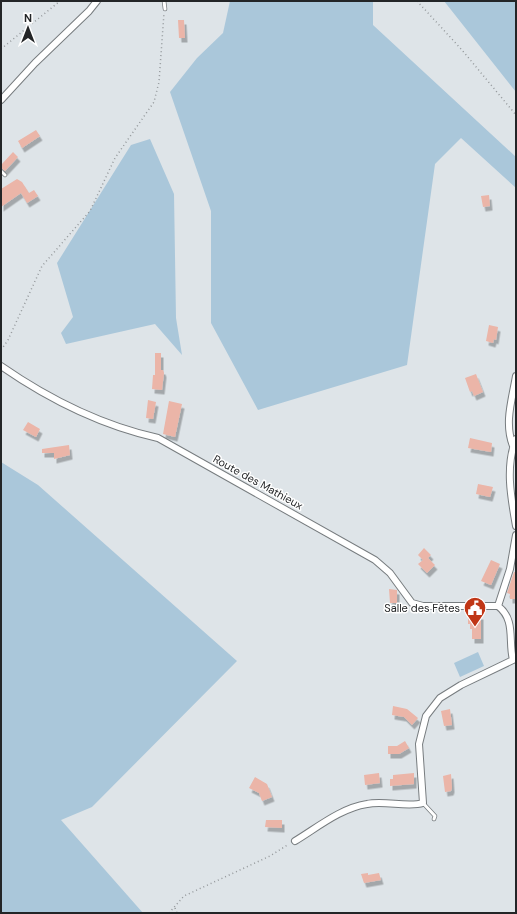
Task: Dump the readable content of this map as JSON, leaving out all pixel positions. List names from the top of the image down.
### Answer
{
  "streets": {
    "street": ["Route des Mathieux"]
  },
  "places": {
    "public building": ["Salle des Fêtes"]
  },
  "north": "top"
}
